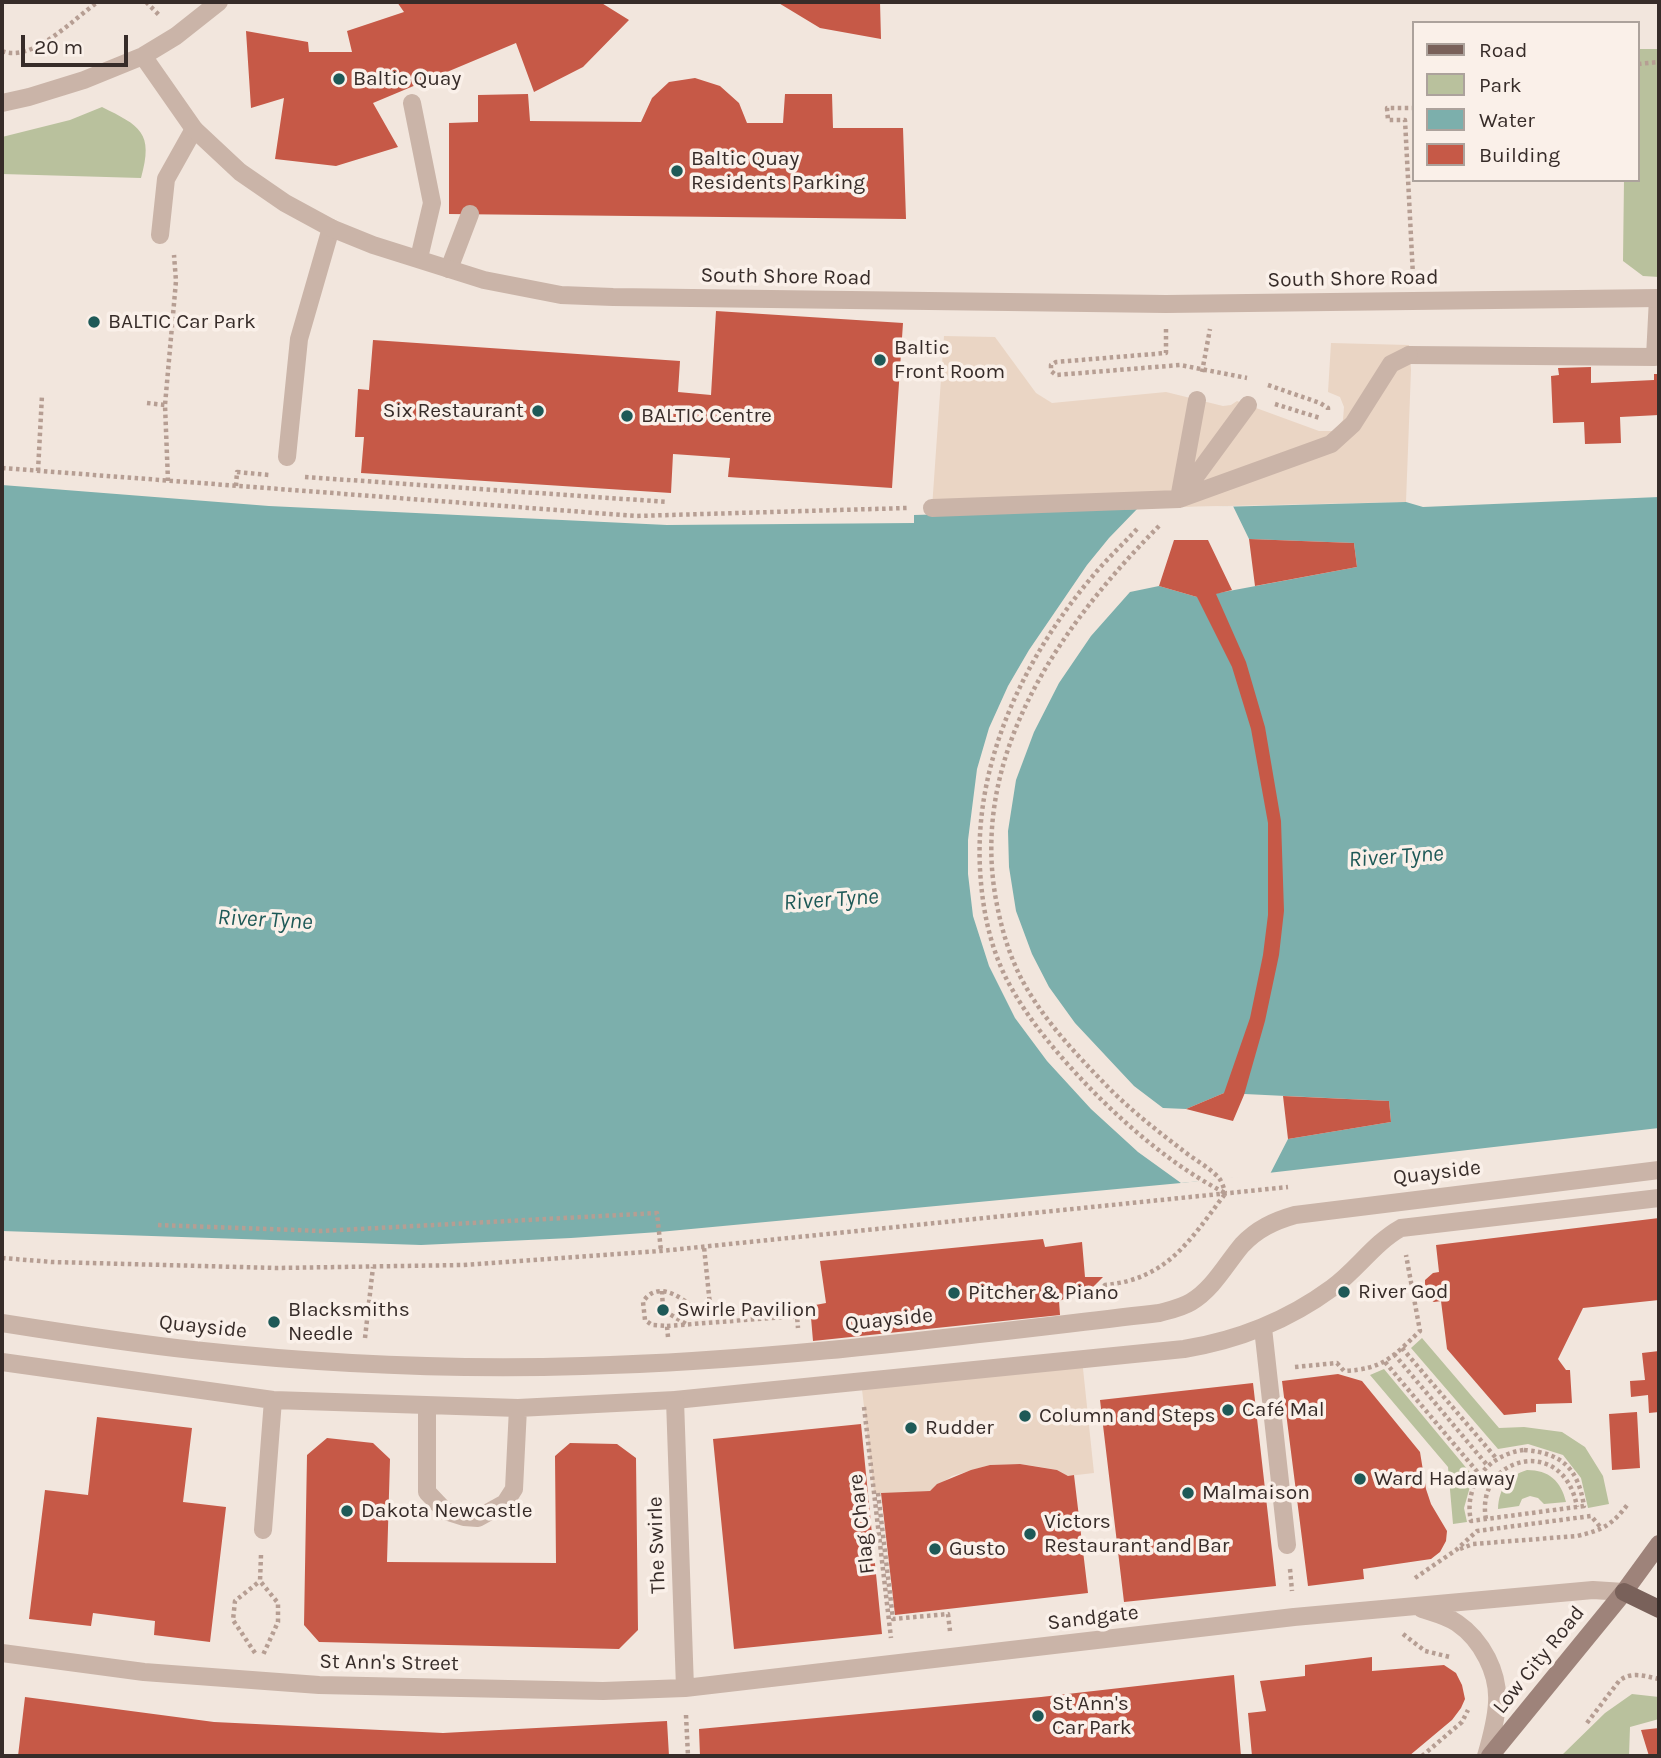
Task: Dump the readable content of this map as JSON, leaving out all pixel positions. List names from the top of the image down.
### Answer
{
  "streets": {
    "main road": ["Low City Road"],
    "street": [
      "South Shore Road",
      "Quayside",
      "The Swirle",
      "Sandgate",
      "St Ann's Street"
    ],
    "path": ["Flag Chare"]
  },
  "crossings": [
    ["Flag Chare", "Sandgate"],
    ["The Swirle", "St Ann's Street"],
    ["Sandgate", "Low City Road"],
    ["Sandgate", "St Ann's Street"]
  ],
  "water": ["River Tyne"],
  "places": [
    "Baltic Quay",
    "Baltic Quay Residents Parking",
    "BALTIC Car Park",
    "Baltic Front Room",
    "Six Restaurant",
    "BALTIC Centre",
    "River God",
    "Pitcher & Piano",
    "Swirle Pavilion",
    "Blacksmiths Needle",
    "Café Mal",
    "Column and Steps",
    "Rudder",
    "Ward Hadaway",
    "Malmaison",
    "Dakota Newcastle",
    "Victors Restaurant and Bar",
    "Gusto",
    "St Ann's Car Park"
  ],
  "legend": [
    "Road",
    "Park",
    "Water",
    "Building"
  ],
  "scale_bar": "20 m"
}
